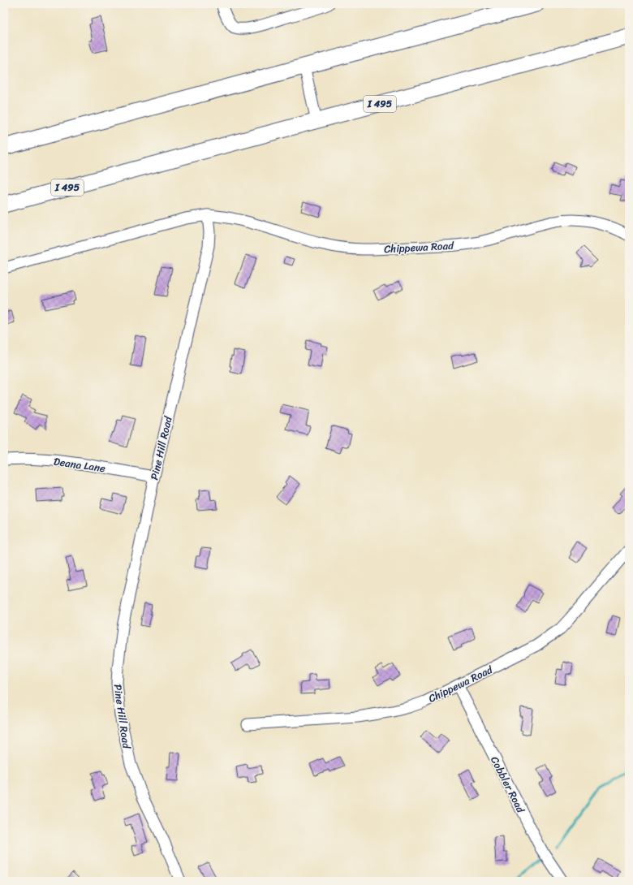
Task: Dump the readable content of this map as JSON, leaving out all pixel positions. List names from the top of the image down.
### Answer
{
  "streets": {
    "highway": ["I 495"],
    "street": [
      "Chippewa Road",
      "Pine Hill Road",
      "Deana Lane",
      "Cobbler Road"
    ]
  },
  "crossings": [
    ["Chippewa Road", "Pine Hill Road"],
    ["Chippewa Road", "Cobbler Road"],
    ["Pine Hill Road", "Deana Lane"]
  ]
}
